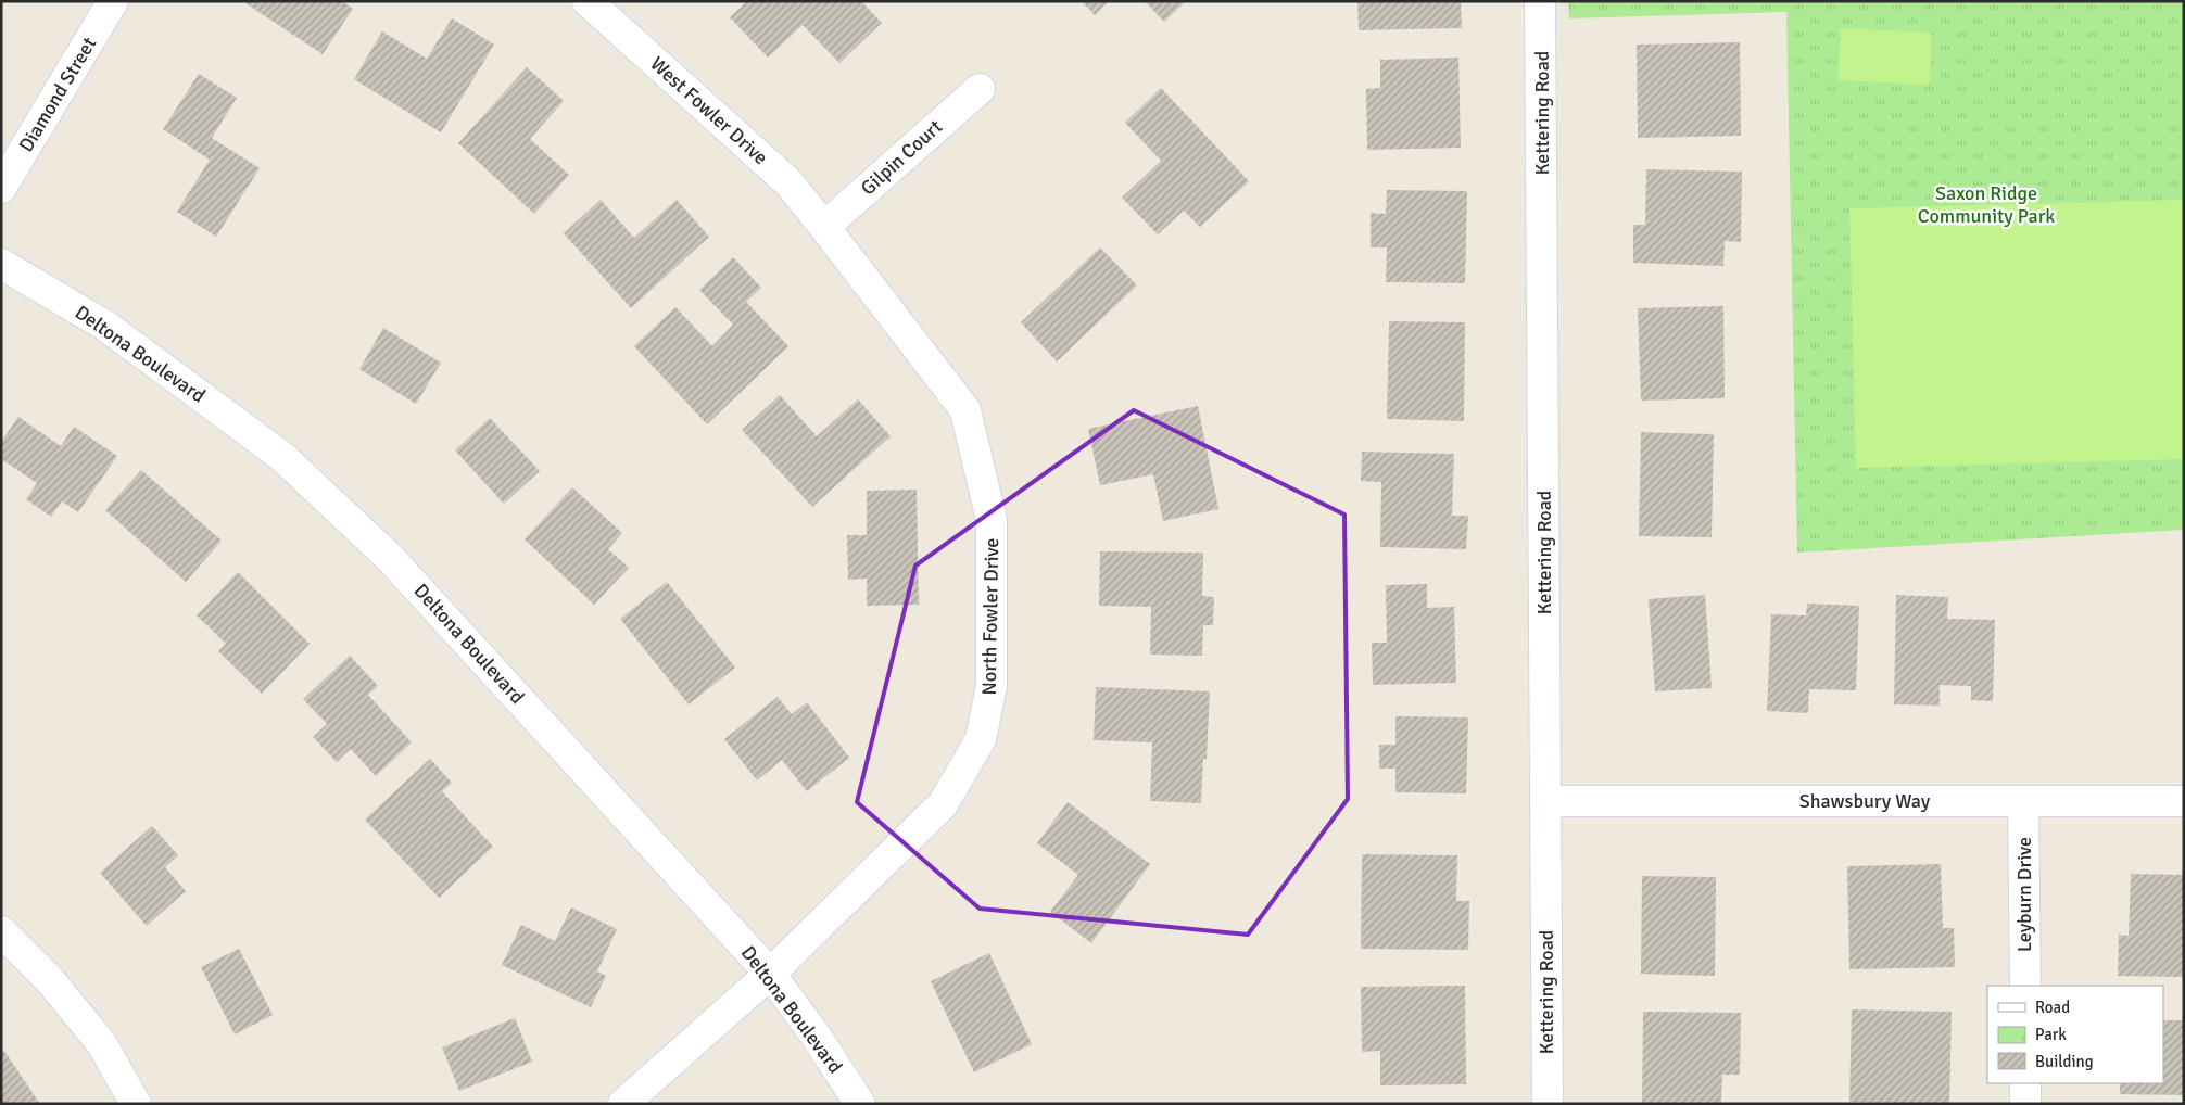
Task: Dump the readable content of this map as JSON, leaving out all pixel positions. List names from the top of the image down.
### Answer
{
  "streets": {
    "street": [
      "Diamond Street",
      "West Fowler Drive",
      "Kettering Road",
      "Gilpin Court",
      "Deltona Boulevard",
      "North Fowler Drive",
      "Shawsbury Way",
      "Leyburn Drive"
    ]
  },
  "crossings": [
    ["West Fowler Drive", "Gilpin Court"],
    ["West Fowler Drive", "North Fowler Drive"],
    ["Kettering Road", "Shawsbury Way"],
    ["Gilpin Court", "North Fowler Drive"],
    ["Deltona Boulevard", "North Fowler Drive"],
    ["Shawsbury Way", "Leyburn Drive"]
  ],
  "parks": ["Saxon Ridge Community Park"],
  "legend": ["Road", "Park", "Building"]
}
